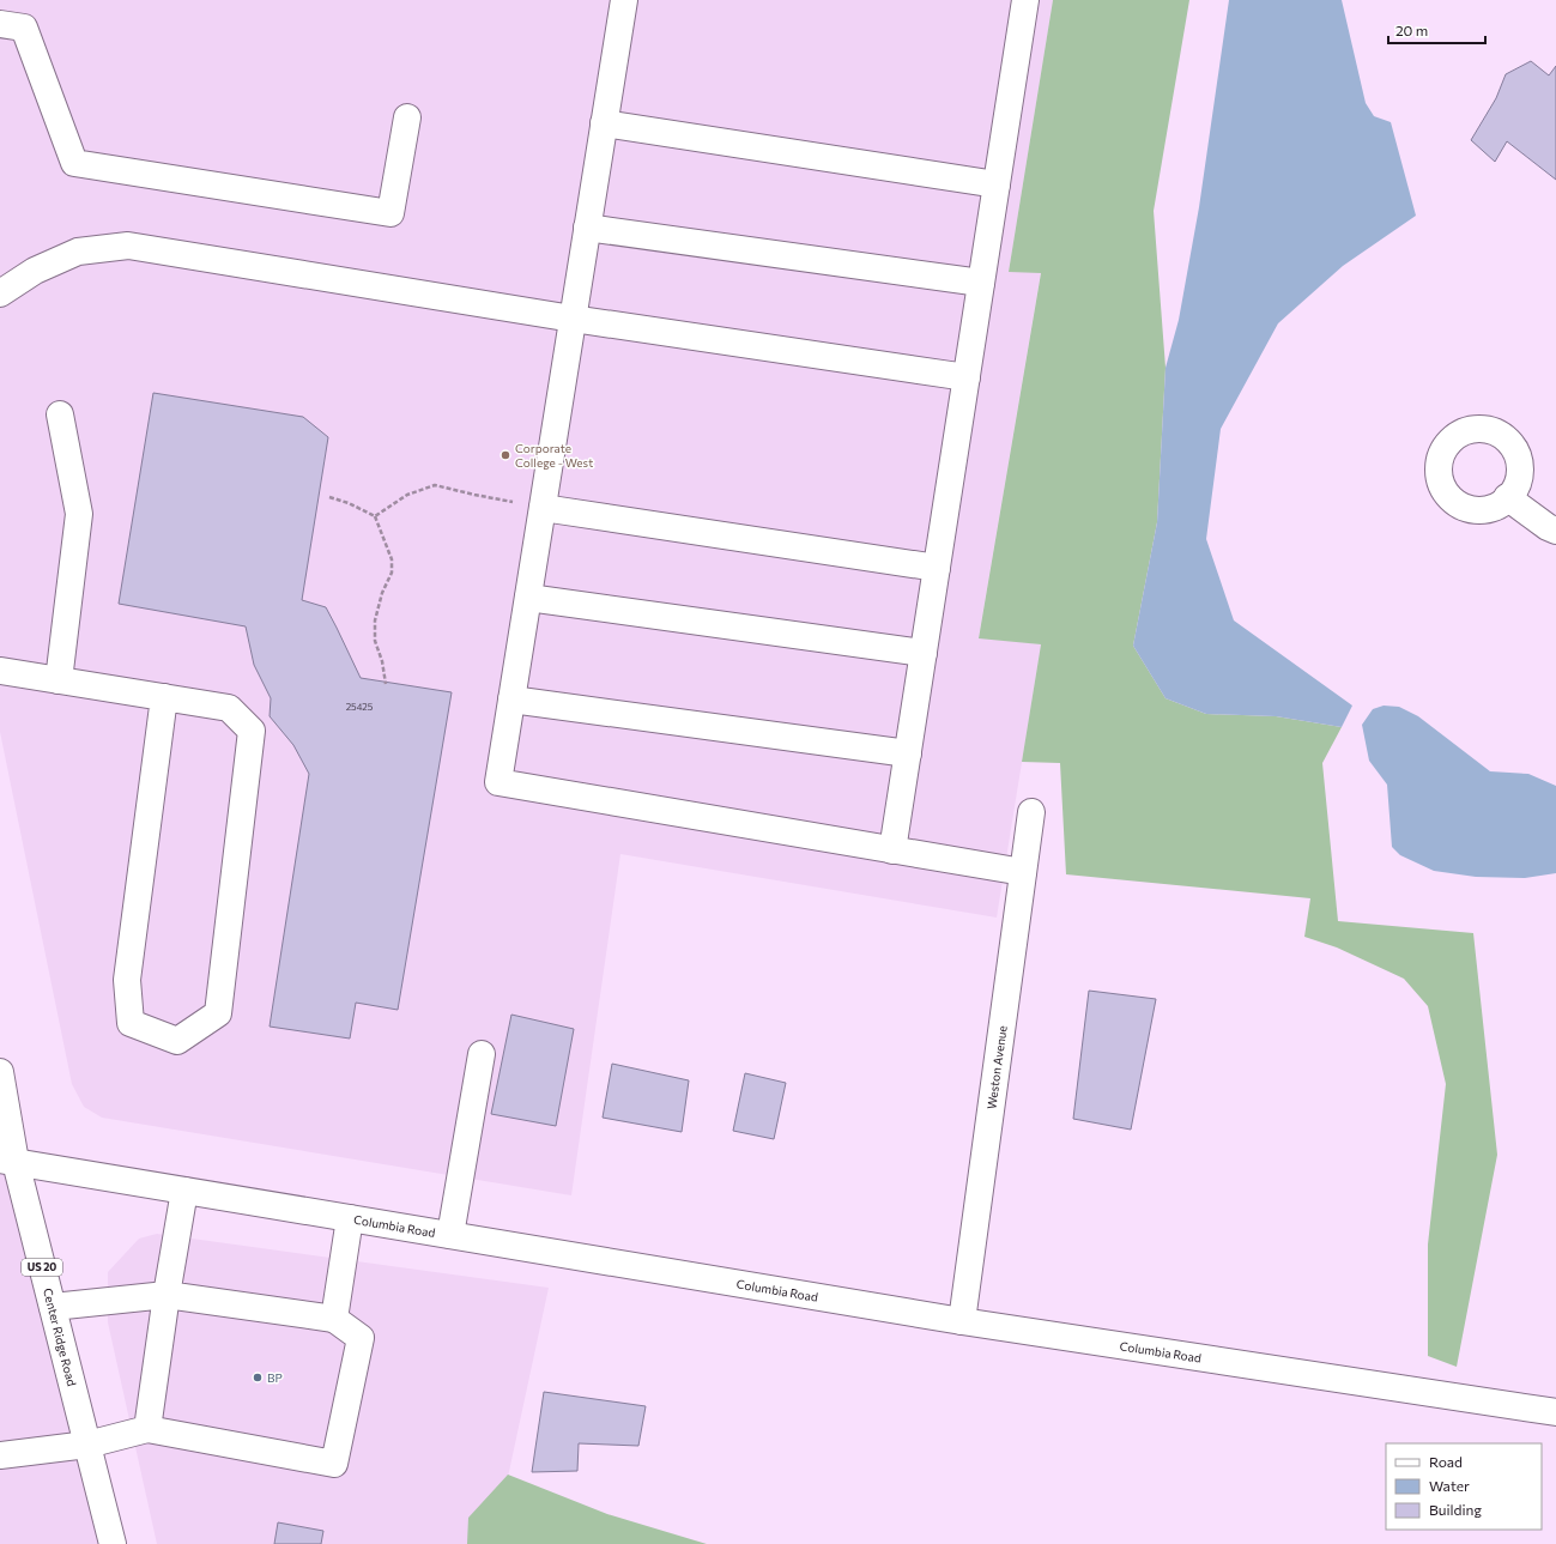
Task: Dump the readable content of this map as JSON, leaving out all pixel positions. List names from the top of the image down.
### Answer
{
  "streets": {
    "main road": [
      "Weston Avenue",
      "Columbia Road",
      "US 20",
      "Center Ridge Road"
    ]
  },
  "crossings": [
    ["Weston Avenue", "Columbia Road"],
    ["Columbia Road", "Center Ridge Road"]
  ],
  "places": ["Corporate College - West", "BP"],
  "house_numbers": ["25425"],
  "legend": ["Road", "Water", "Building"],
  "scale_bar": "20 m"
}
